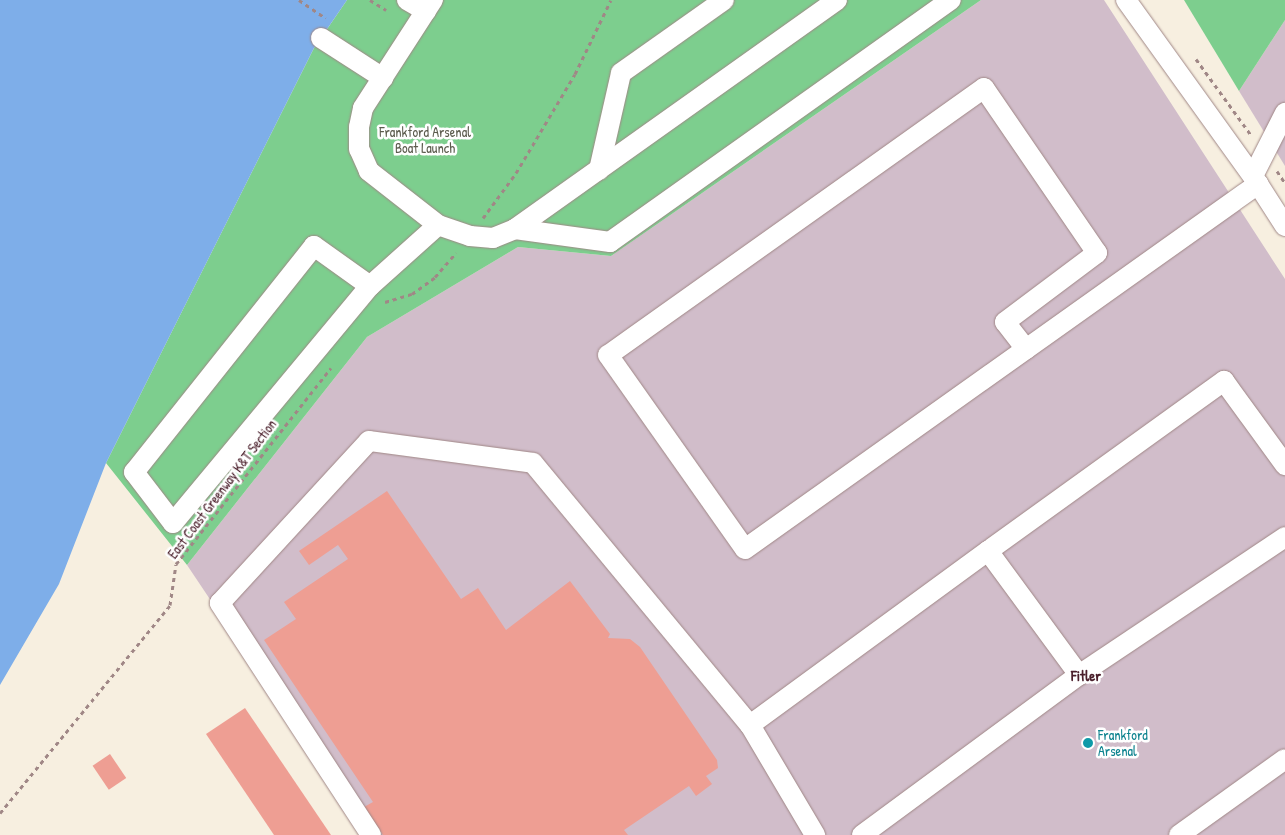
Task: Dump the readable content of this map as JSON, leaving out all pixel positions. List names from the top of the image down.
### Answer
{
  "streets": {
    "path": ["East Coast Greenway K&T Section"]
  },
  "districts": ["Fitler"],
  "parks": ["Frankford Arsenal Boat Launch"],
  "places": ["Frankford Arsenal"]
}
